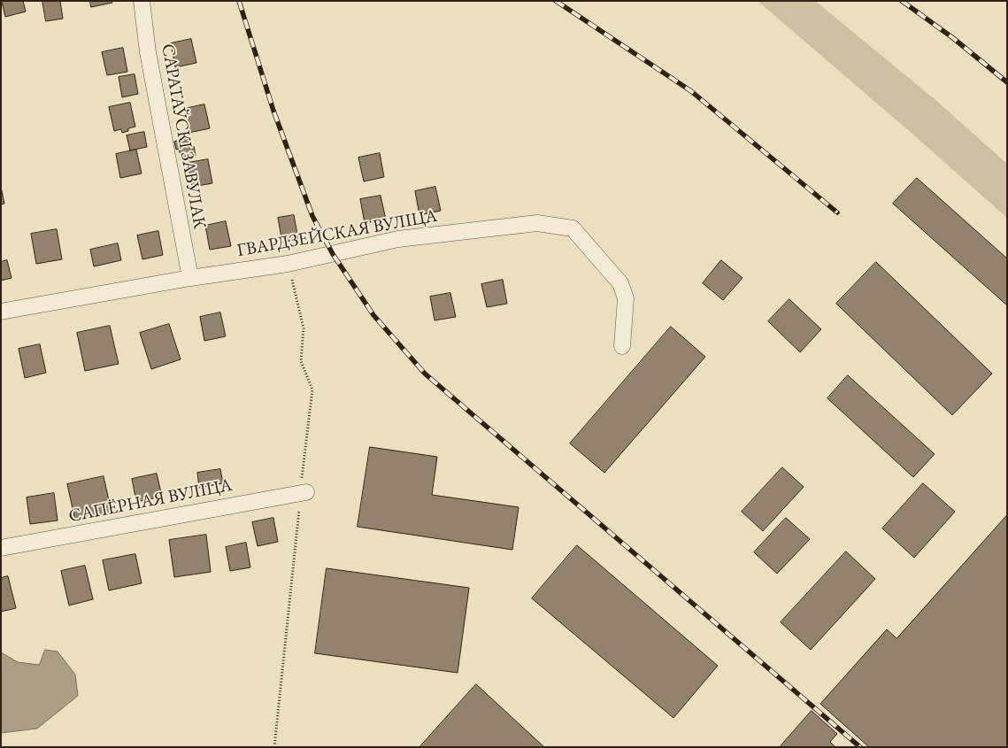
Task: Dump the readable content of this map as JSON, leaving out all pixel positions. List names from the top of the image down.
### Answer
{
  "streets": {
    "street": ["САРАТАЎСКІ ЗАВУЛАК", "ГВАРДЗЕЙСКАЯ ВУЛІЦА", "САПЁРНАЯ ВУЛІЦА"]
  },
  "crossings": [
    ["САРАТАЎСКІ ЗАВУЛАК", "ГВАРДЗЕЙСКАЯ ВУЛІЦА"]
  ]
}
